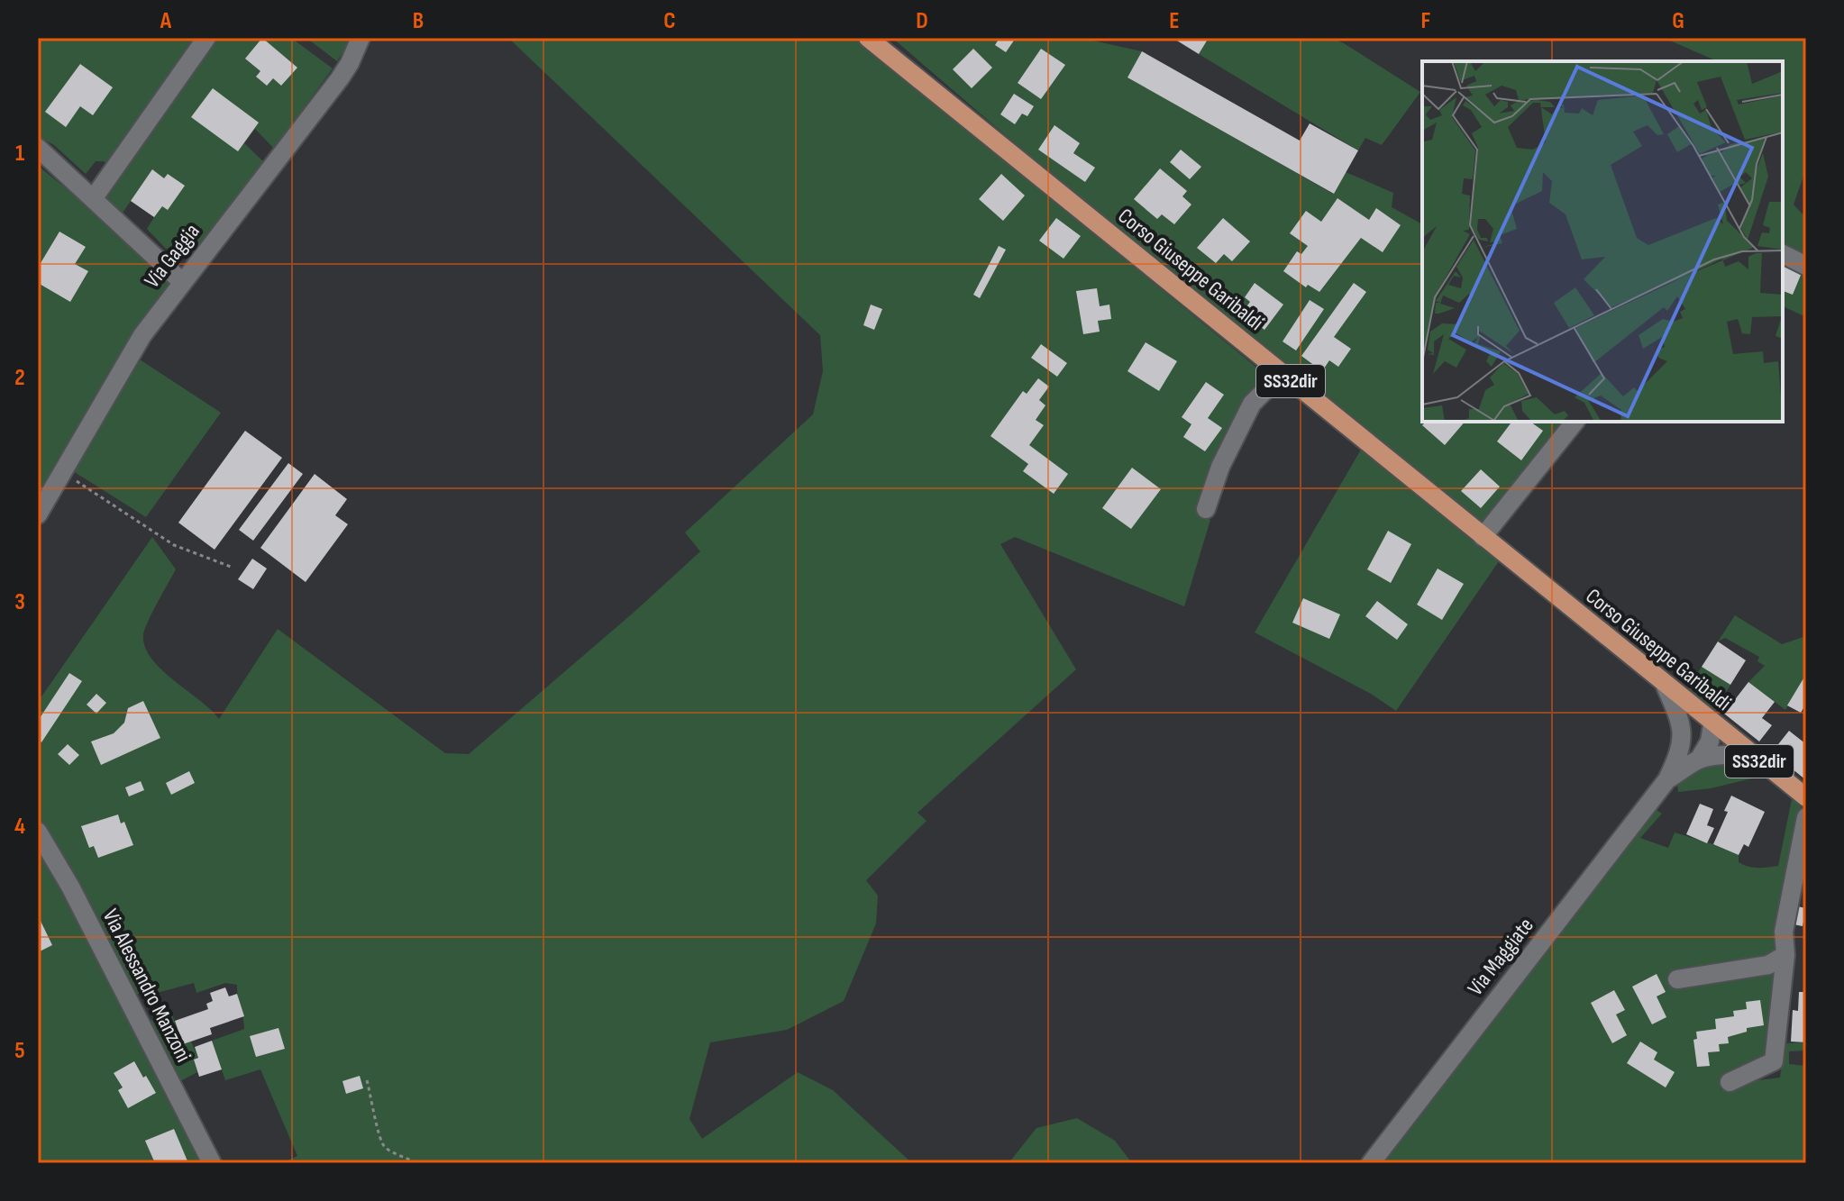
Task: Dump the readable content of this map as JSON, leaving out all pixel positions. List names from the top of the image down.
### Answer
{
  "streets": {
    "main road": ["Corso Giuseppe Garibaldi", "SS32dir"],
    "street": ["Via Gaggia", "Via Maggiate", "Via Alessandro Manzoni"]
  },
  "crossings": [
    ["Corso Giuseppe Garibaldi", "Via Maggiate"]
  ],
  "grid": {
    "columns": [
      "A",
      "B",
      "C",
      "D",
      "E",
      "F",
      "G"
    ],
    "rows": [
      "1",
      "2",
      "3",
      "4",
      "5"
    ]
  }
}
